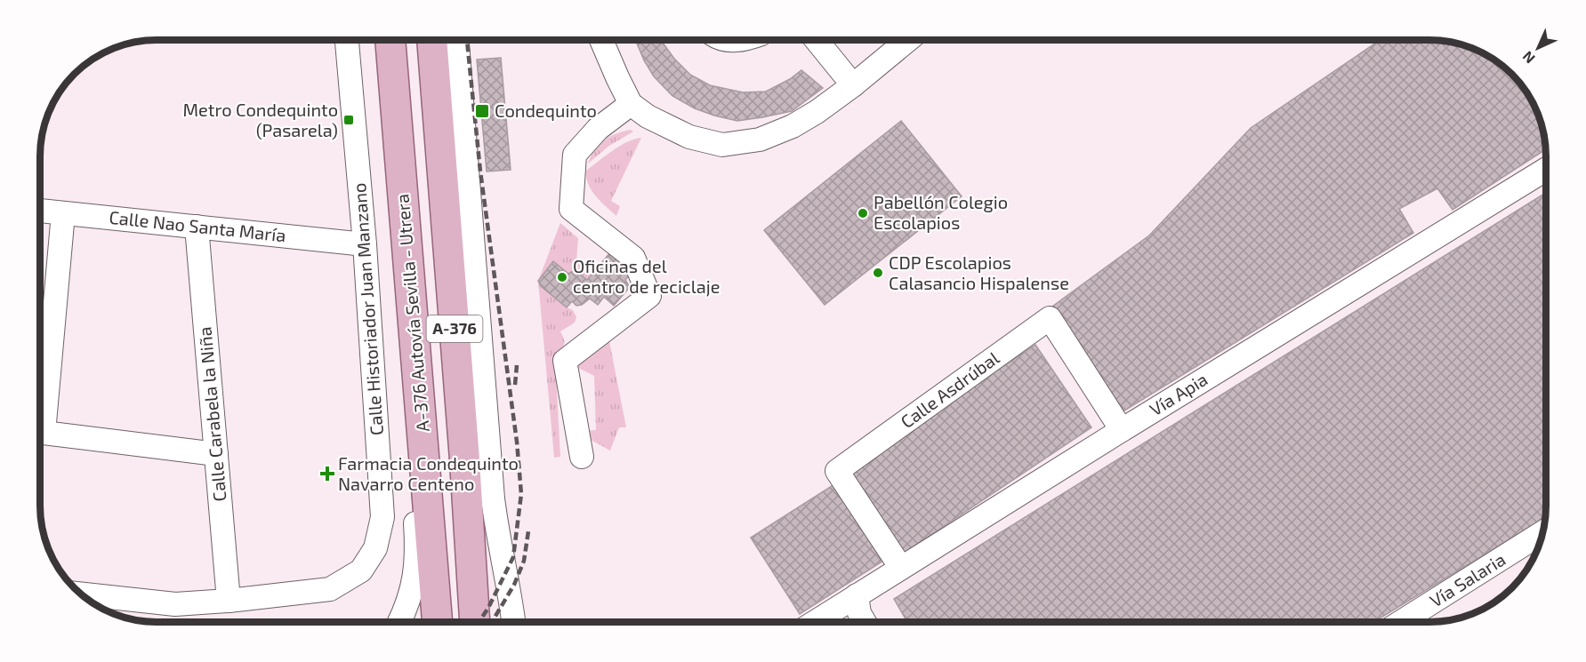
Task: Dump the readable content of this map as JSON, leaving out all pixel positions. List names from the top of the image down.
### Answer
{
  "streets": {
    "main road": ["A-376 Autovía Sevilla - Utrera", "A-376"],
    "street": [
      "Calle Nao Santa María",
      "Calle Historiador Juan Manzano",
      "Calle Asdrúbal",
      "Vía Apia",
      "Calle Carabela la Niña",
      "Vía Salaria"
    ]
  },
  "crossings": [
    ["Calle Nao Santa María", "Calle Historiador Juan Manzano"],
    ["Calle Nao Santa María", "Calle Carabela la Niña"],
    ["Calle Historiador Juan Manzano", "Calle Carabela la Niña"],
    ["Calle Asdrúbal", "Vía Apia"]
  ],
  "places": {
    "transit": ["Condequinto", "Metro Condequinto (Pasarela)"],
    "other": ["Pabellón Colegio Escolapios", "CDP Escolapios Calasancio Hispalense", "Oficinas del centro de reciclaje"],
    "health": ["Farmacia Condequinto Navarro Centeno"]
  },
  "north": "bottom left"
}
